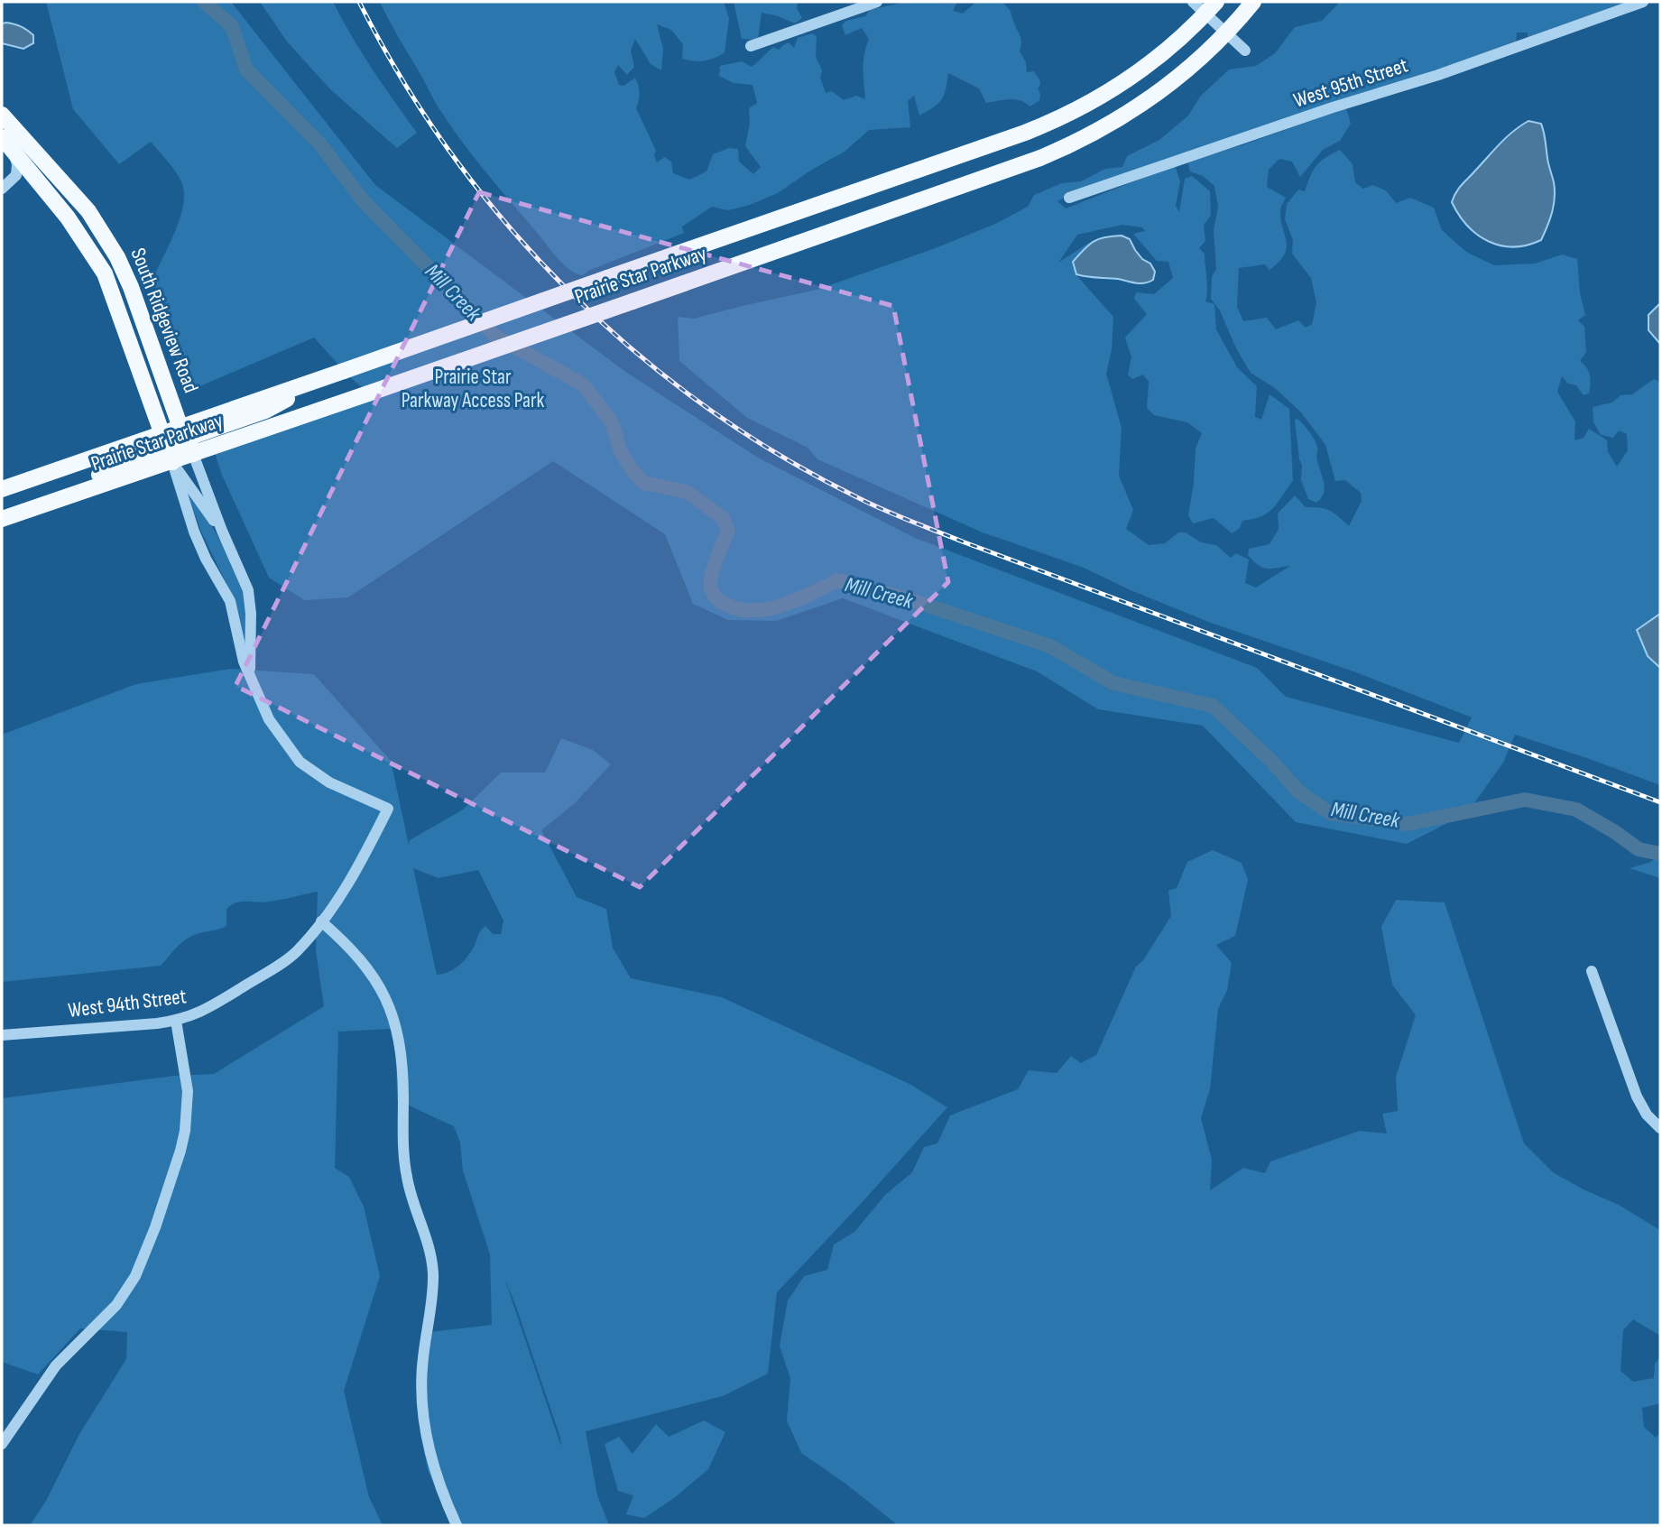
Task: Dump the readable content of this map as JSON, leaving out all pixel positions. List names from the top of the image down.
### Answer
{
  "streets": {
    "main road": ["Prairie Star Parkway", "South Ridgeview Road"],
    "street": ["West 95th Street", "West 94th Street"]
  },
  "crossings": [
    ["Prairie Star Parkway", "South Ridgeview Road"],
    ["South Ridgeview Road", "West 94th Street"]
  ],
  "water": ["Mill Creek"],
  "parks": ["Prairie Star Parkway Access Park"]
}
